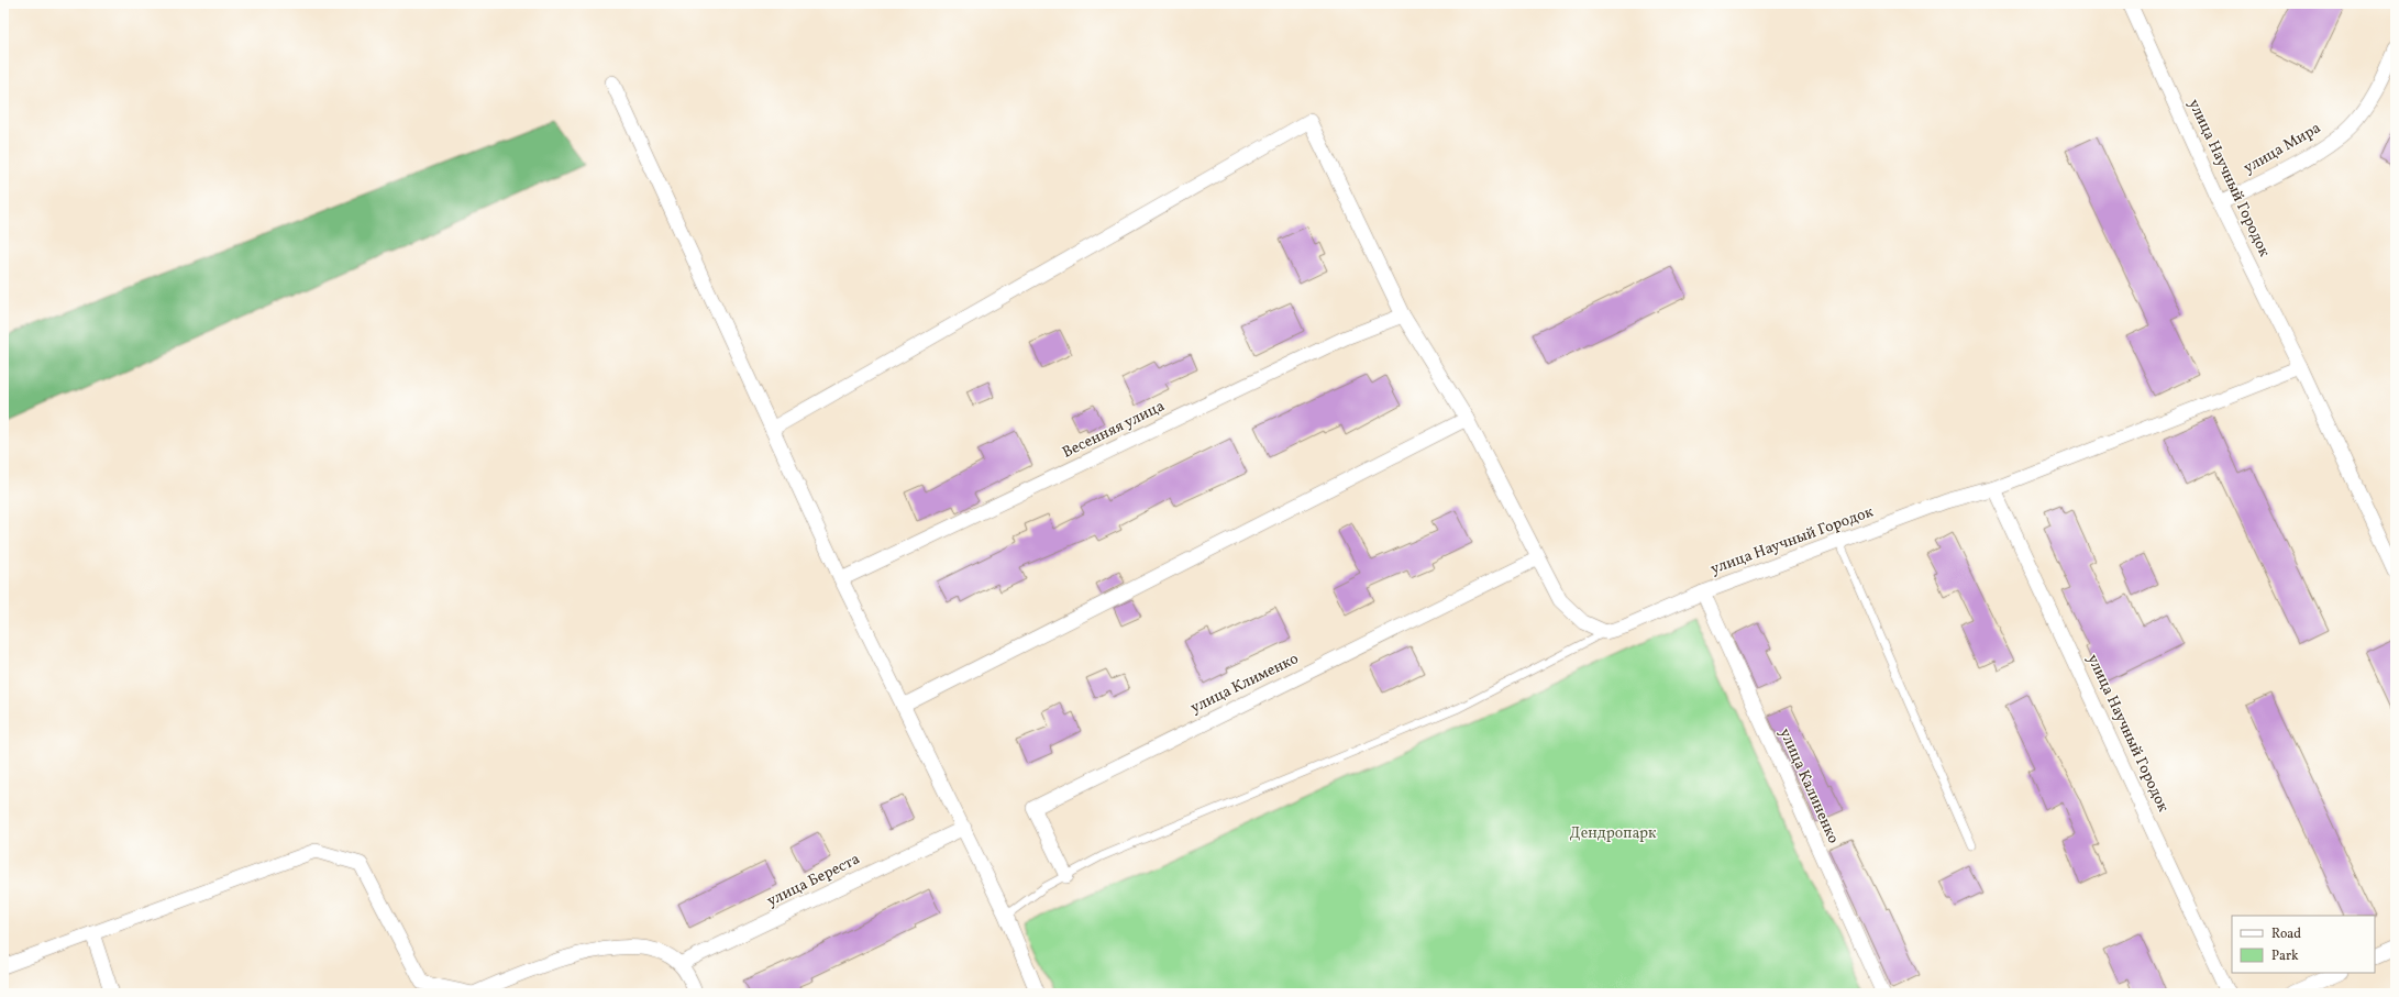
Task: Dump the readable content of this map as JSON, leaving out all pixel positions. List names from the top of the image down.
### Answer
{
  "streets": {
    "street": [
      "улица Мира",
      "улица Научный Городок",
      "Весенняя улица",
      "улица Клименко",
      "улица Калиненко",
      "улица Береста"
    ]
  },
  "crossings": [
    ["улица Мира", "улица Научный Городок"],
    ["улица Научный Городок", "улица Калиненко"]
  ],
  "parks": ["Дендропарк"],
  "legend": ["Road", "Park"]
}
